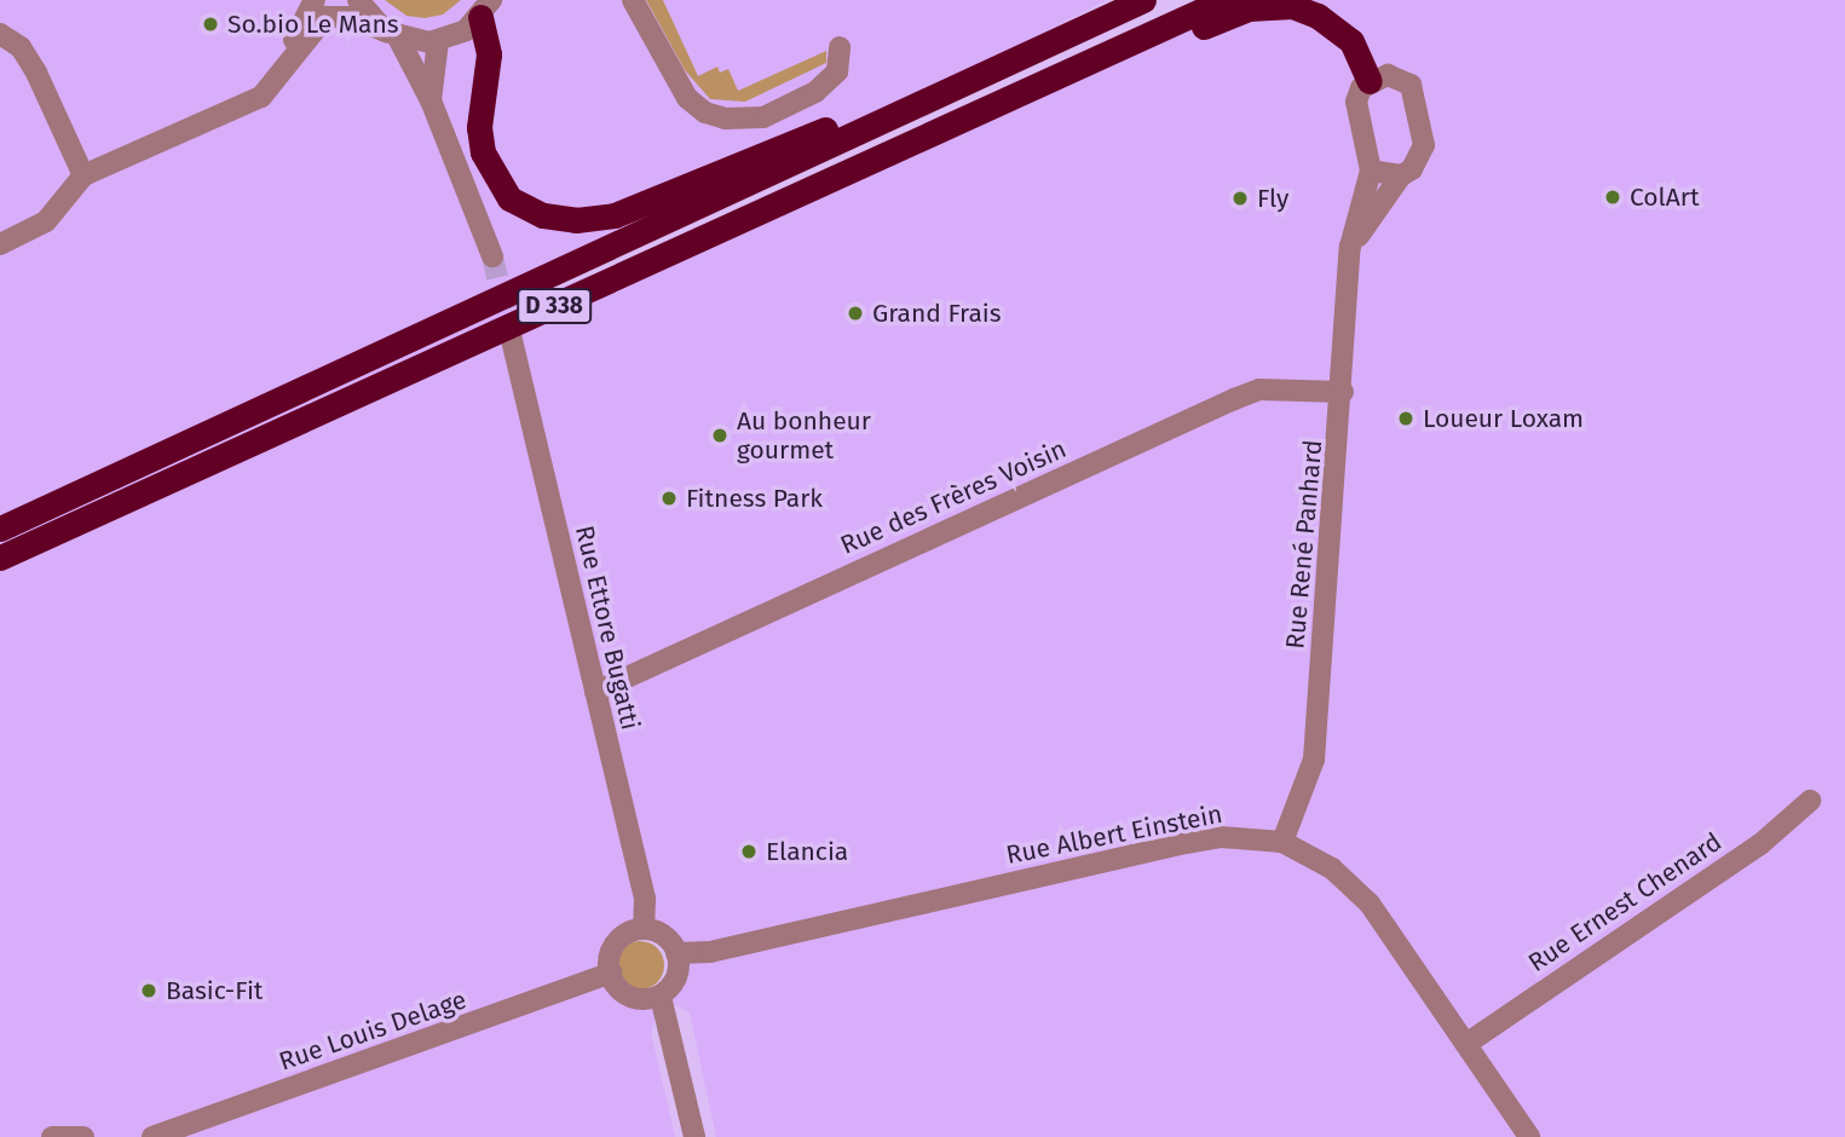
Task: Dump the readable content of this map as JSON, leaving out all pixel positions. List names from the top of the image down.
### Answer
{
  "streets": {
    "highway": ["D 338"],
    "street": [
      "Rue des Frères Voisin",
      "Rue René Panhard",
      "Rue Ettore Bugatti",
      "Rue Albert Einstein",
      "Rue Ernest Chenard",
      "Rue Louis Delage"
    ]
  },
  "crossings": [
    ["Rue des Frères Voisin", "Rue René Panhard"],
    ["Rue des Frères Voisin", "Rue Ettore Bugatti"],
    ["Rue René Panhard", "Rue Albert Einstein"],
    ["Rue Ettore Bugatti", "Rue Albert Einstein"],
    ["Rue Ettore Bugatti", "Rue Louis Delage"],
    ["Rue Albert Einstein", "Rue Ernest Chenard"],
    ["Rue Albert Einstein", "Rue Louis Delage"]
  ],
  "places": [
    "So.bio Le Mans",
    "ColArt",
    "Fly",
    "Grand Frais",
    "Loueur Loxam",
    "Au bonheur gourmet",
    "Fitness Park",
    "Elancia",
    "Basic-Fit"
  ]
}
